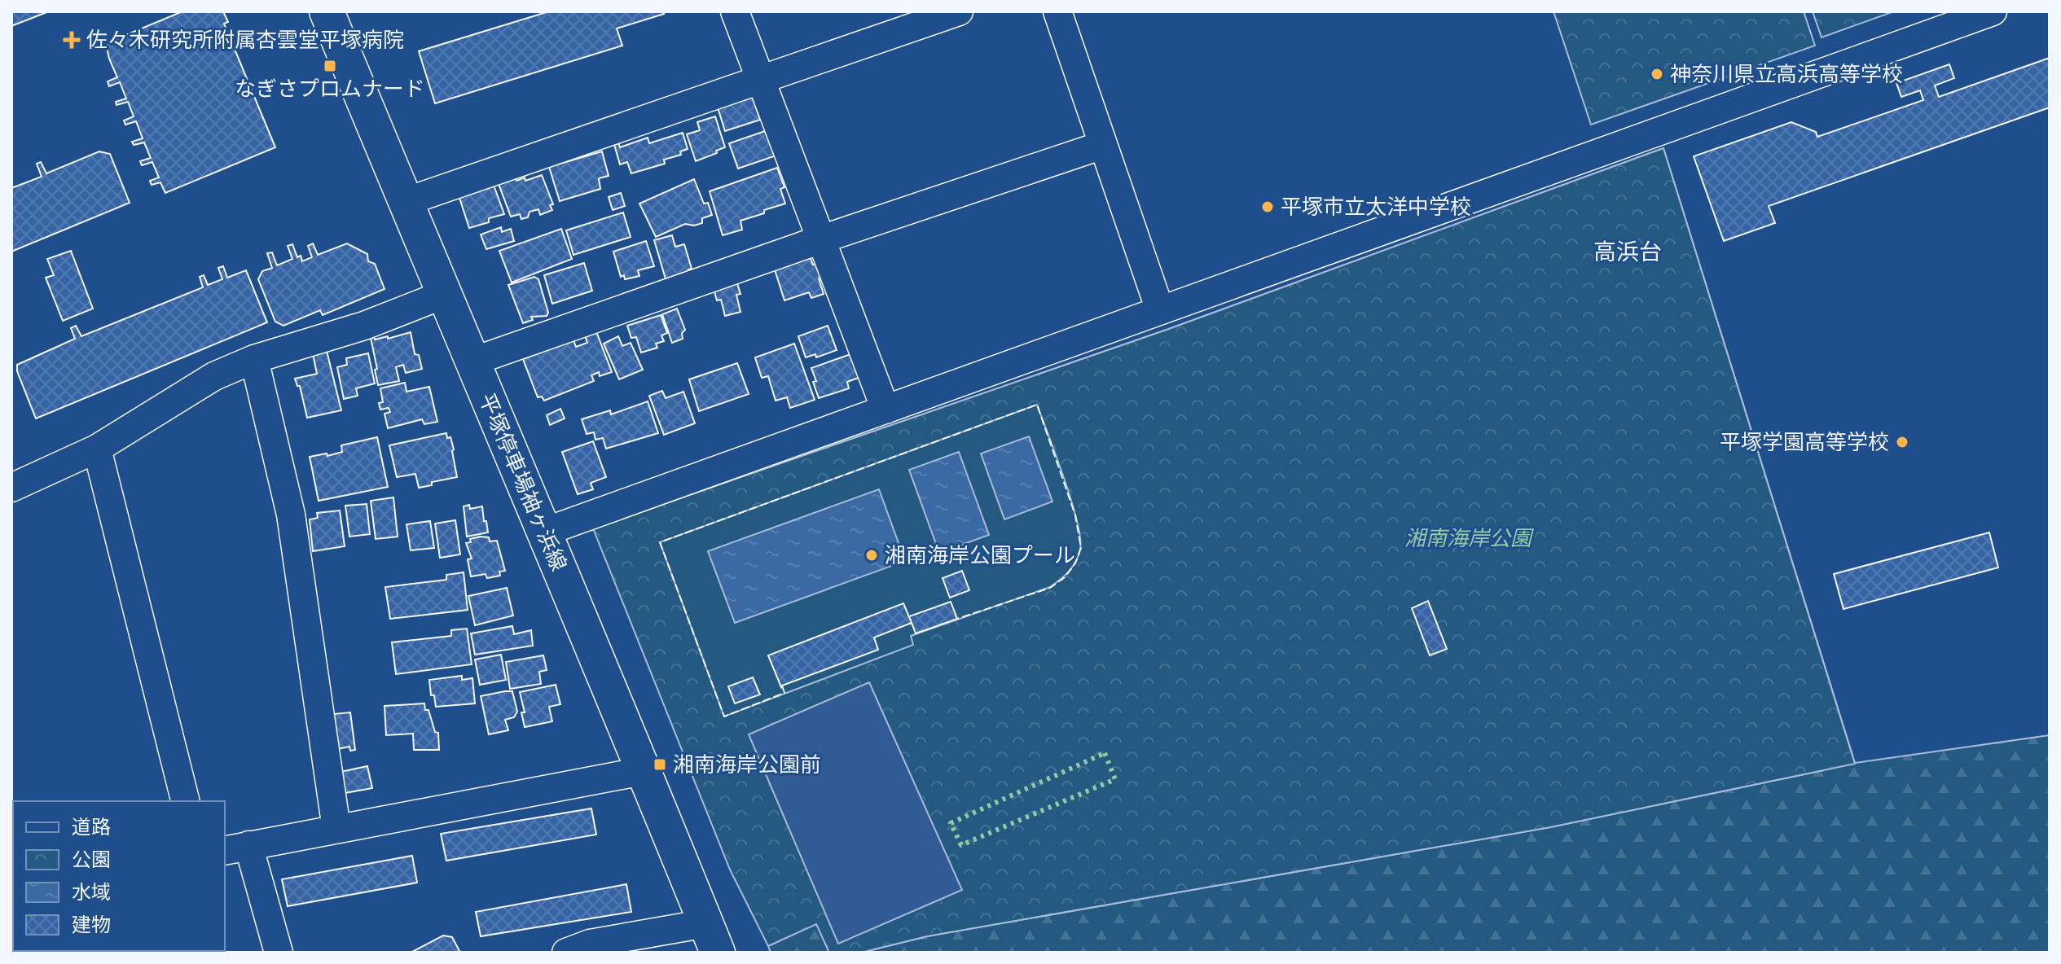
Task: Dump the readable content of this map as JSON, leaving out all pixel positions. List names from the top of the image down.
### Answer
{
  "streets": {
    "main road": ["平塚停車場袖ヶ浜線"]
  },
  "districts": ["高浜台"],
  "parks": ["湘南海岸公園"],
  "places": {
    "health": ["佐々木研究所附属杏雲堂平塚病院"],
    "transit": ["なぎさプロムナード", "湘南海岸公園前"],
    "other": [
      "神奈川県立高浜高等学校",
      "平塚市立太洋中学校",
      "平塚学園高等学校",
      "湘南海岸公園プール"
    ]
  },
  "legend": [
    "道路",
    "公園",
    "水域",
    "建物"
  ]
}
